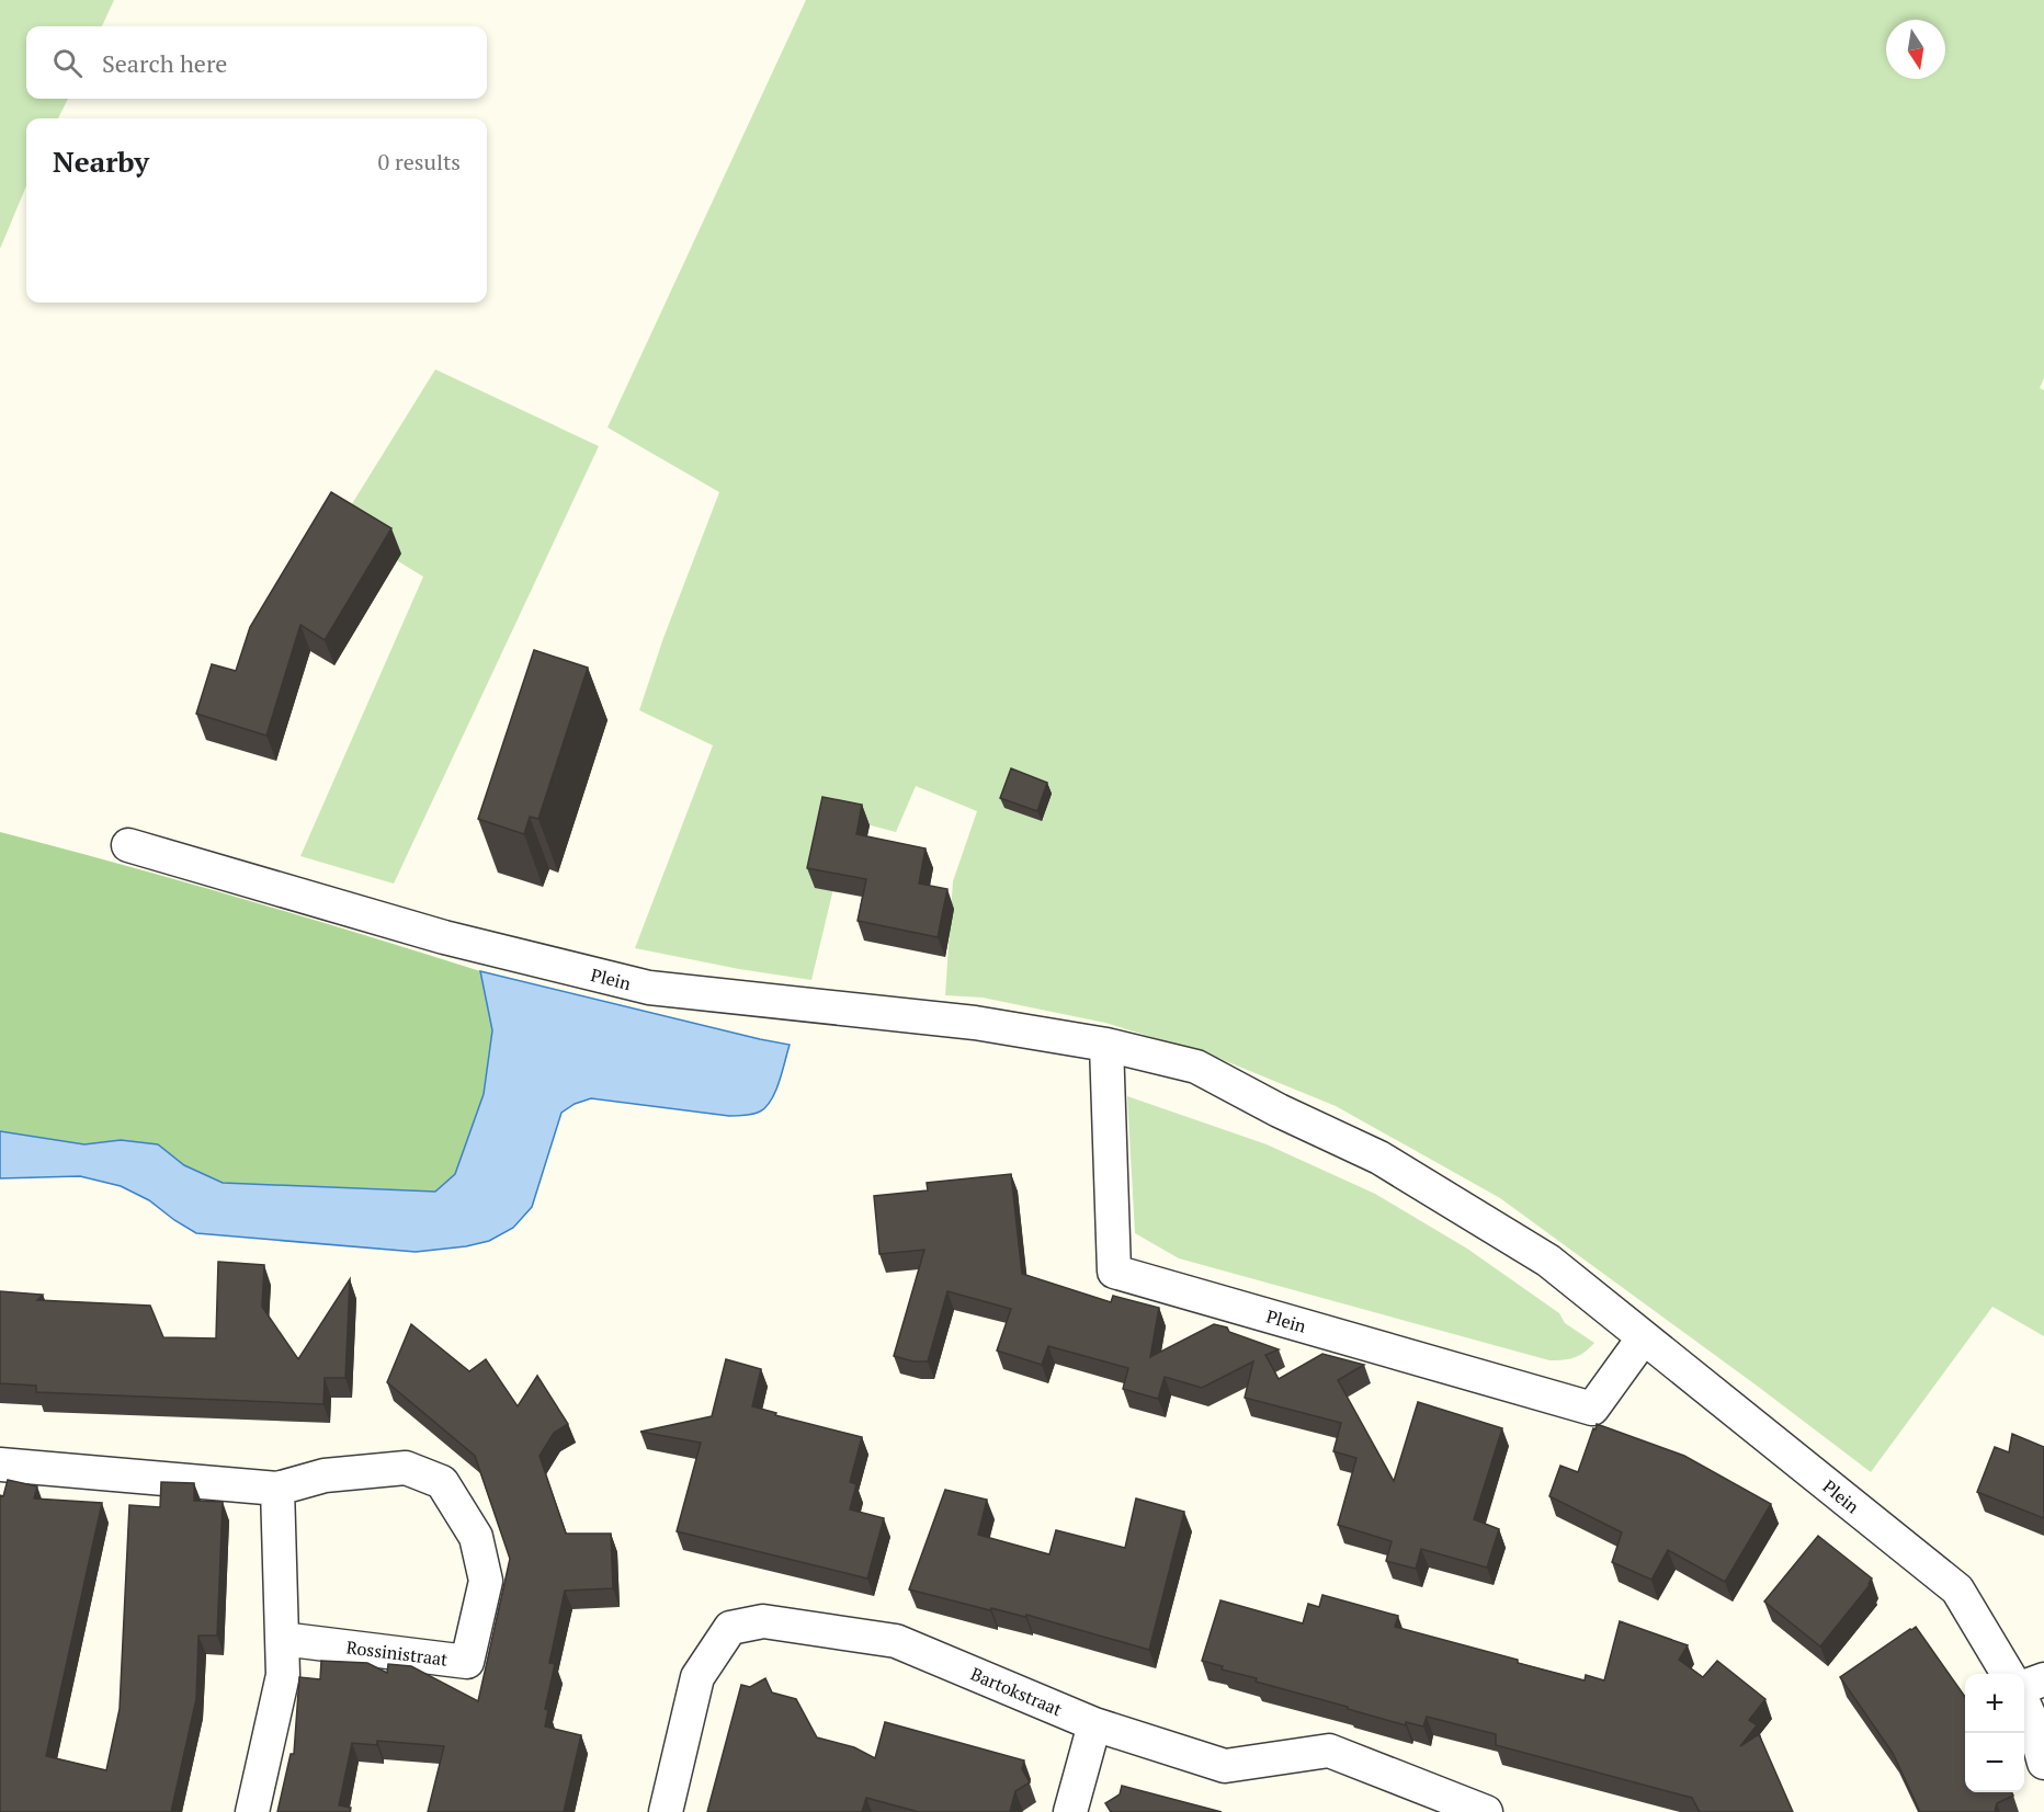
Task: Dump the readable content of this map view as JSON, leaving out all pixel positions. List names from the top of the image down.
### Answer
{
  "streets": {
    "street": ["Plein", "Rossinistraat", "Bartokstraat"]
  },
  "north": "bottom",
  "page": {
    "search": "Search here",
    "heading": ["Nearby", "0 results"],
    "map_buttons": ["+", "−"]
  }
}
